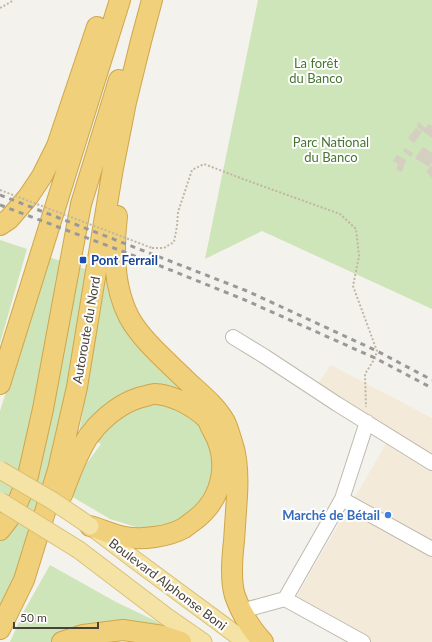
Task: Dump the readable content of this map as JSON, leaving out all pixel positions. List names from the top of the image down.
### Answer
{
  "streets": {
    "highway": ["Autoroute du Nord"],
    "main road": ["Boulevard Alphonse Boni"]
  },
  "parks": ["La forêt du Banco", "Parc National du Banco"],
  "places": {
    "transit": ["Pont Ferrail"],
    "other": ["Marché de Bétail"]
  },
  "scale_bar": "50 m"
}
